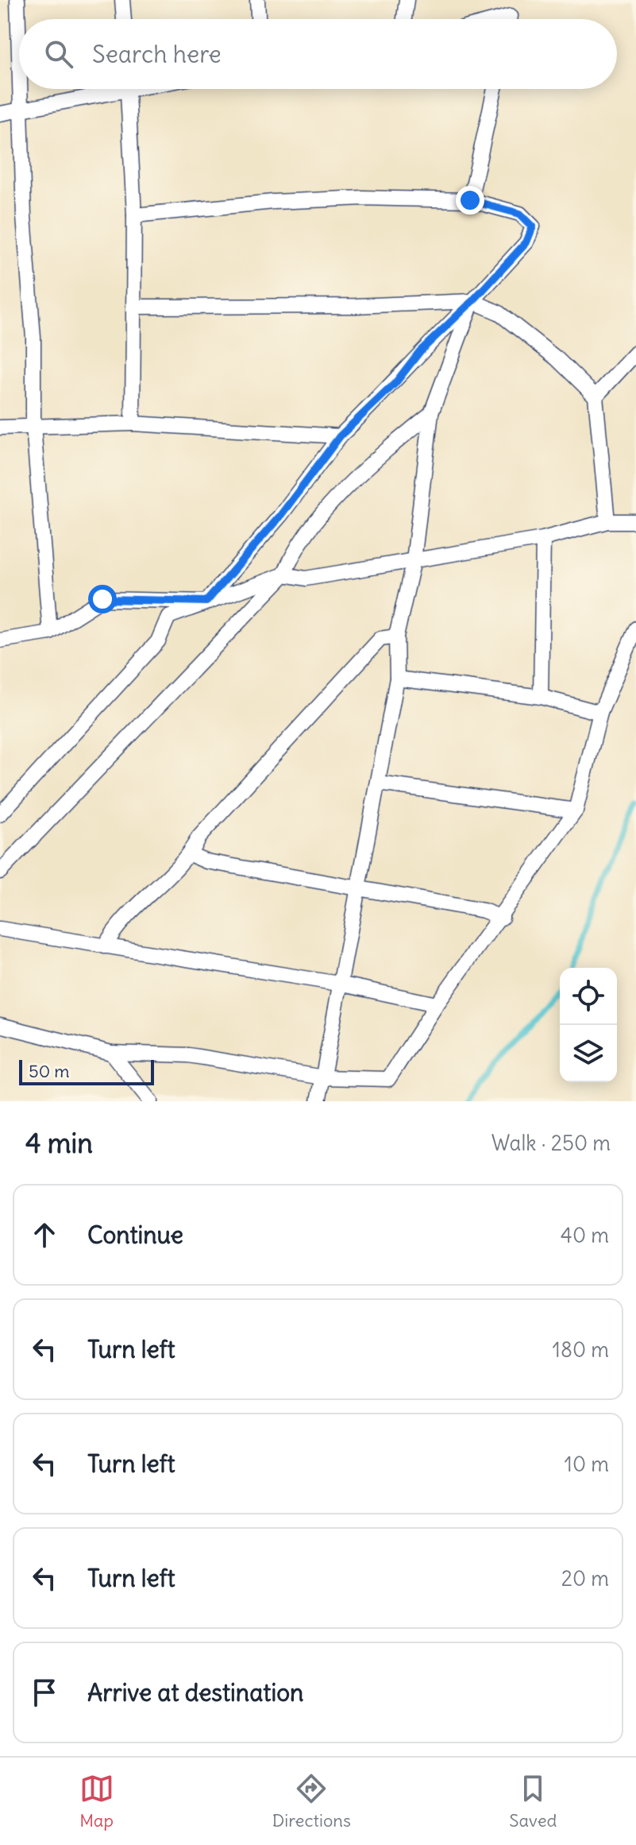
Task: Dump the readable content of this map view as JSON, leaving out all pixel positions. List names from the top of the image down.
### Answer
{
  "scale_bar": "50 m",
  "page": {
    "search": "Search here",
    "scale": "50 m",
    "heading": ["4 min", "Walk · 250 m"],
    "list": [
      ["Continue", "40 m"],
      ["Turn left", "180 m"],
      ["Turn left", "10 m"],
      ["Turn left", "20 m"],
      "Arrive at destination"
    ],
    "nav": ["Map", "Directions", "Saved"]
  }
}
